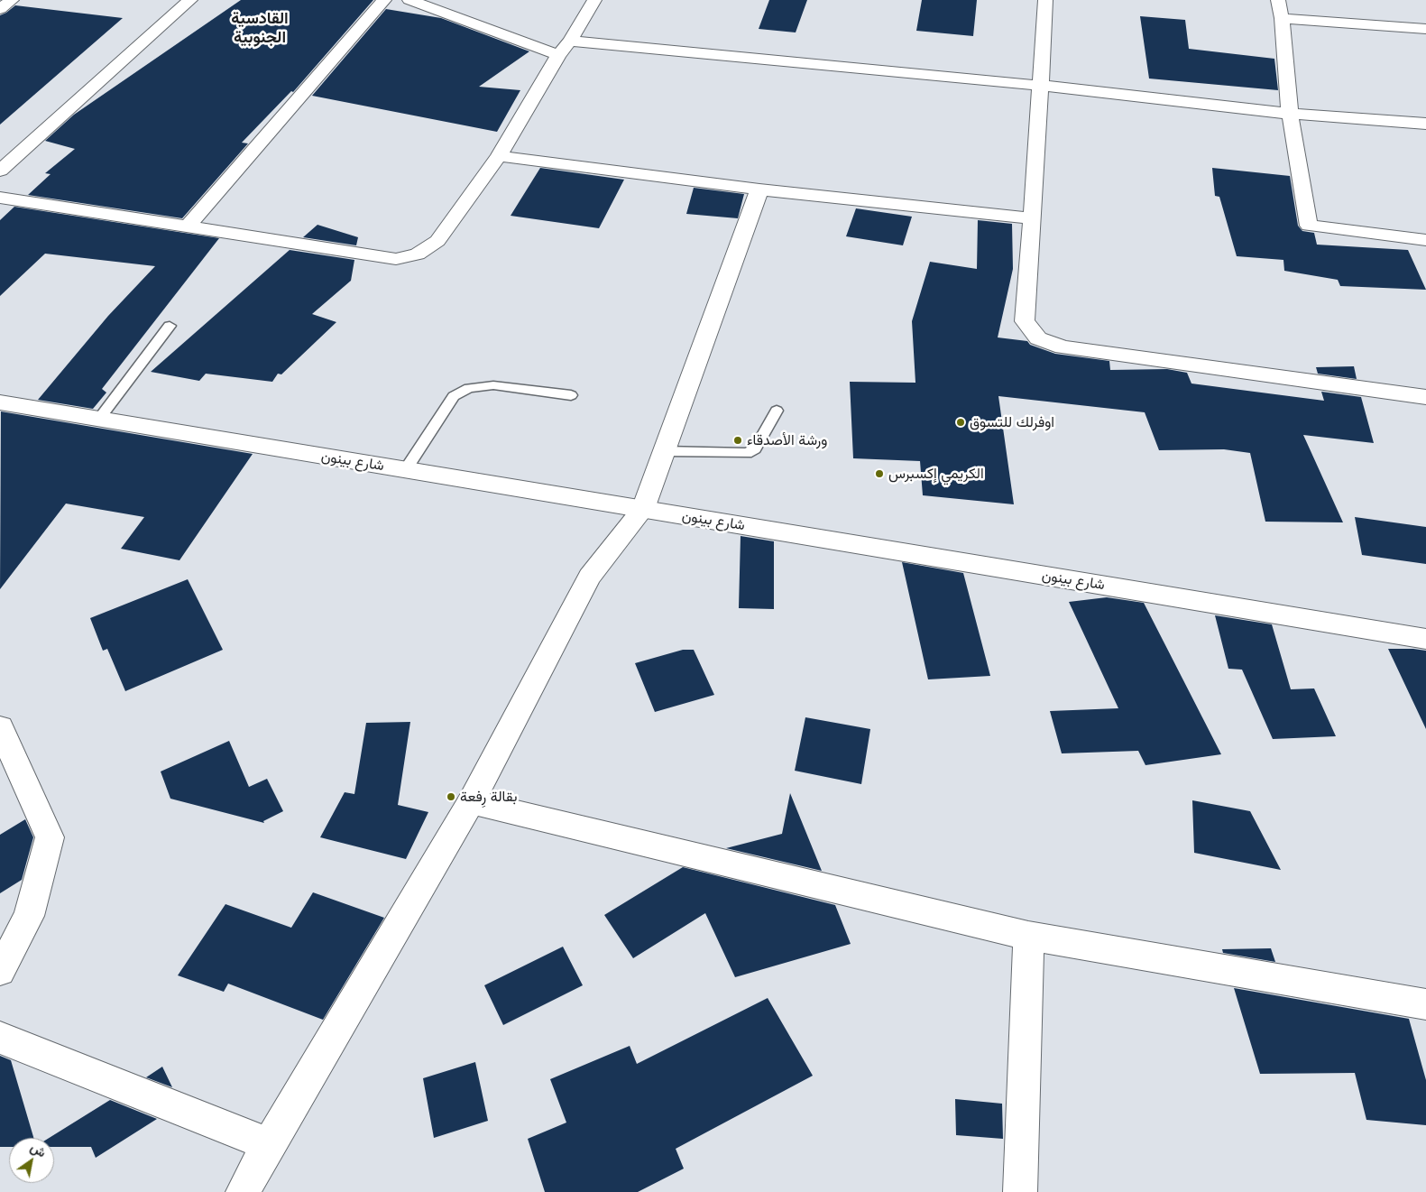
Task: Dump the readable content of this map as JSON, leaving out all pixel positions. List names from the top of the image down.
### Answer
{
  "streets": {
    "street": ["شارع بينون"]
  },
  "districts": ["القادسية الجنوبية"],
  "places": [
    "اوفرلك للتسوق",
    "ورشة الأصدقاء",
    "الكريمي إكسبرس",
    "بقالة رِفعة"
  ],
  "north": "top right"
}
